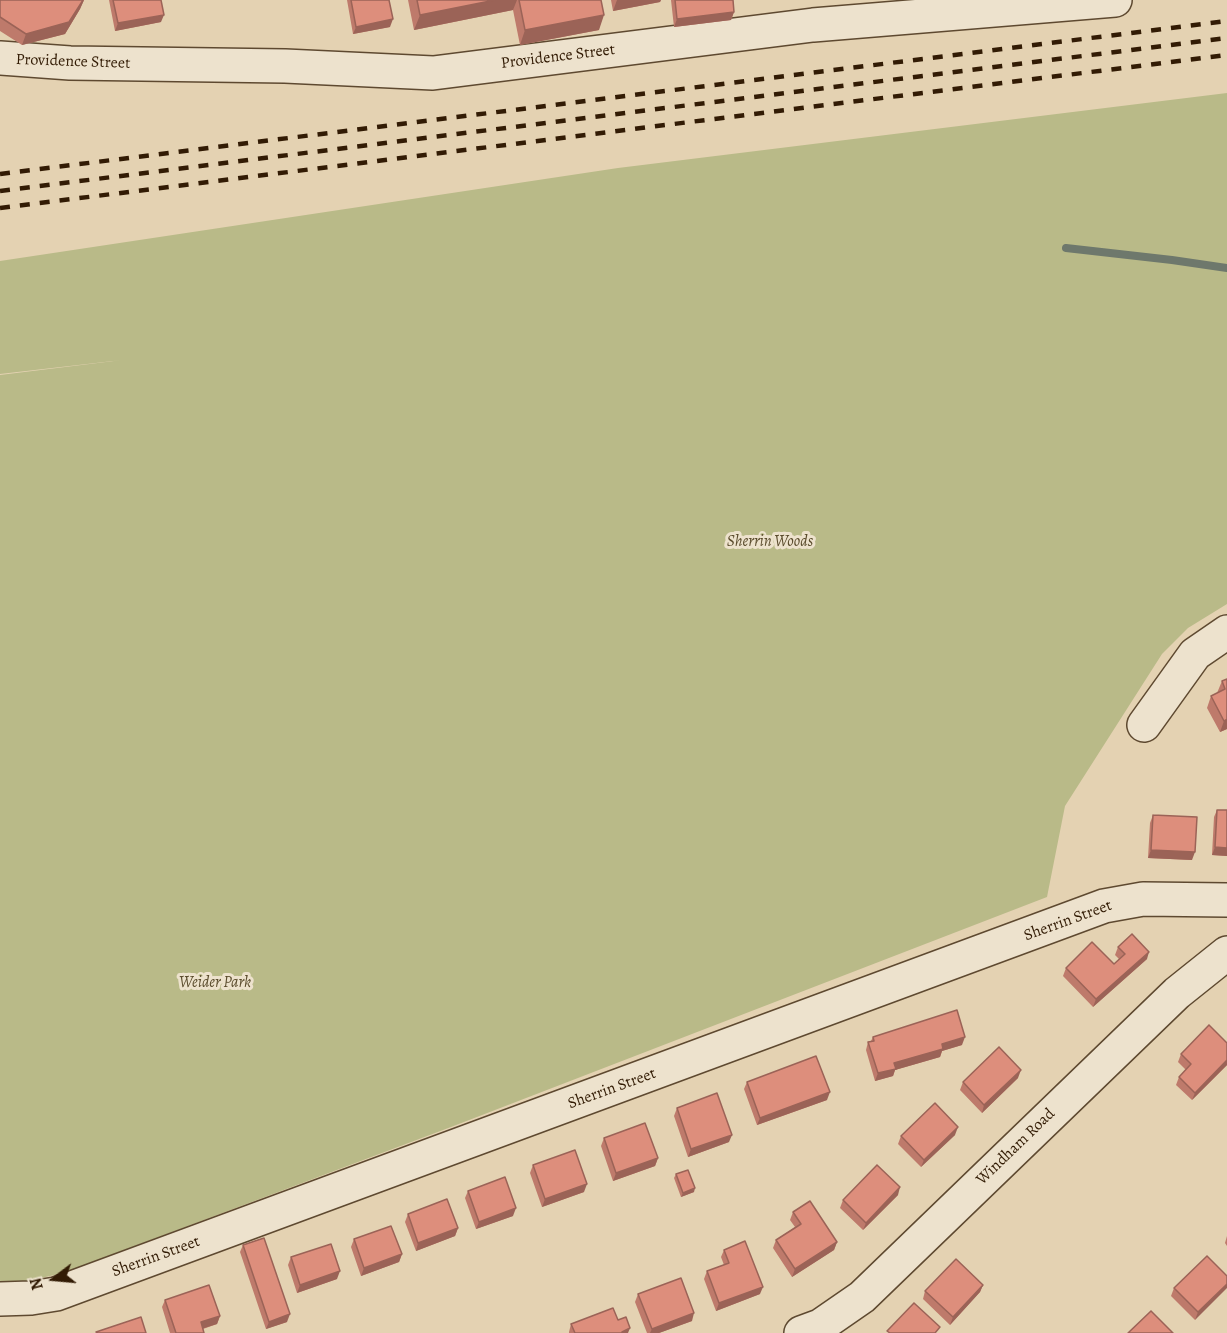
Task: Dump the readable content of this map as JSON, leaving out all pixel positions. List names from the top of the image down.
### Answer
{
  "streets": {
    "street": ["Providence Street", "Sherrin Street", "Windham Road"]
  },
  "parks": ["Sherrin Woods", "Weider Park"],
  "north": "left"
}
